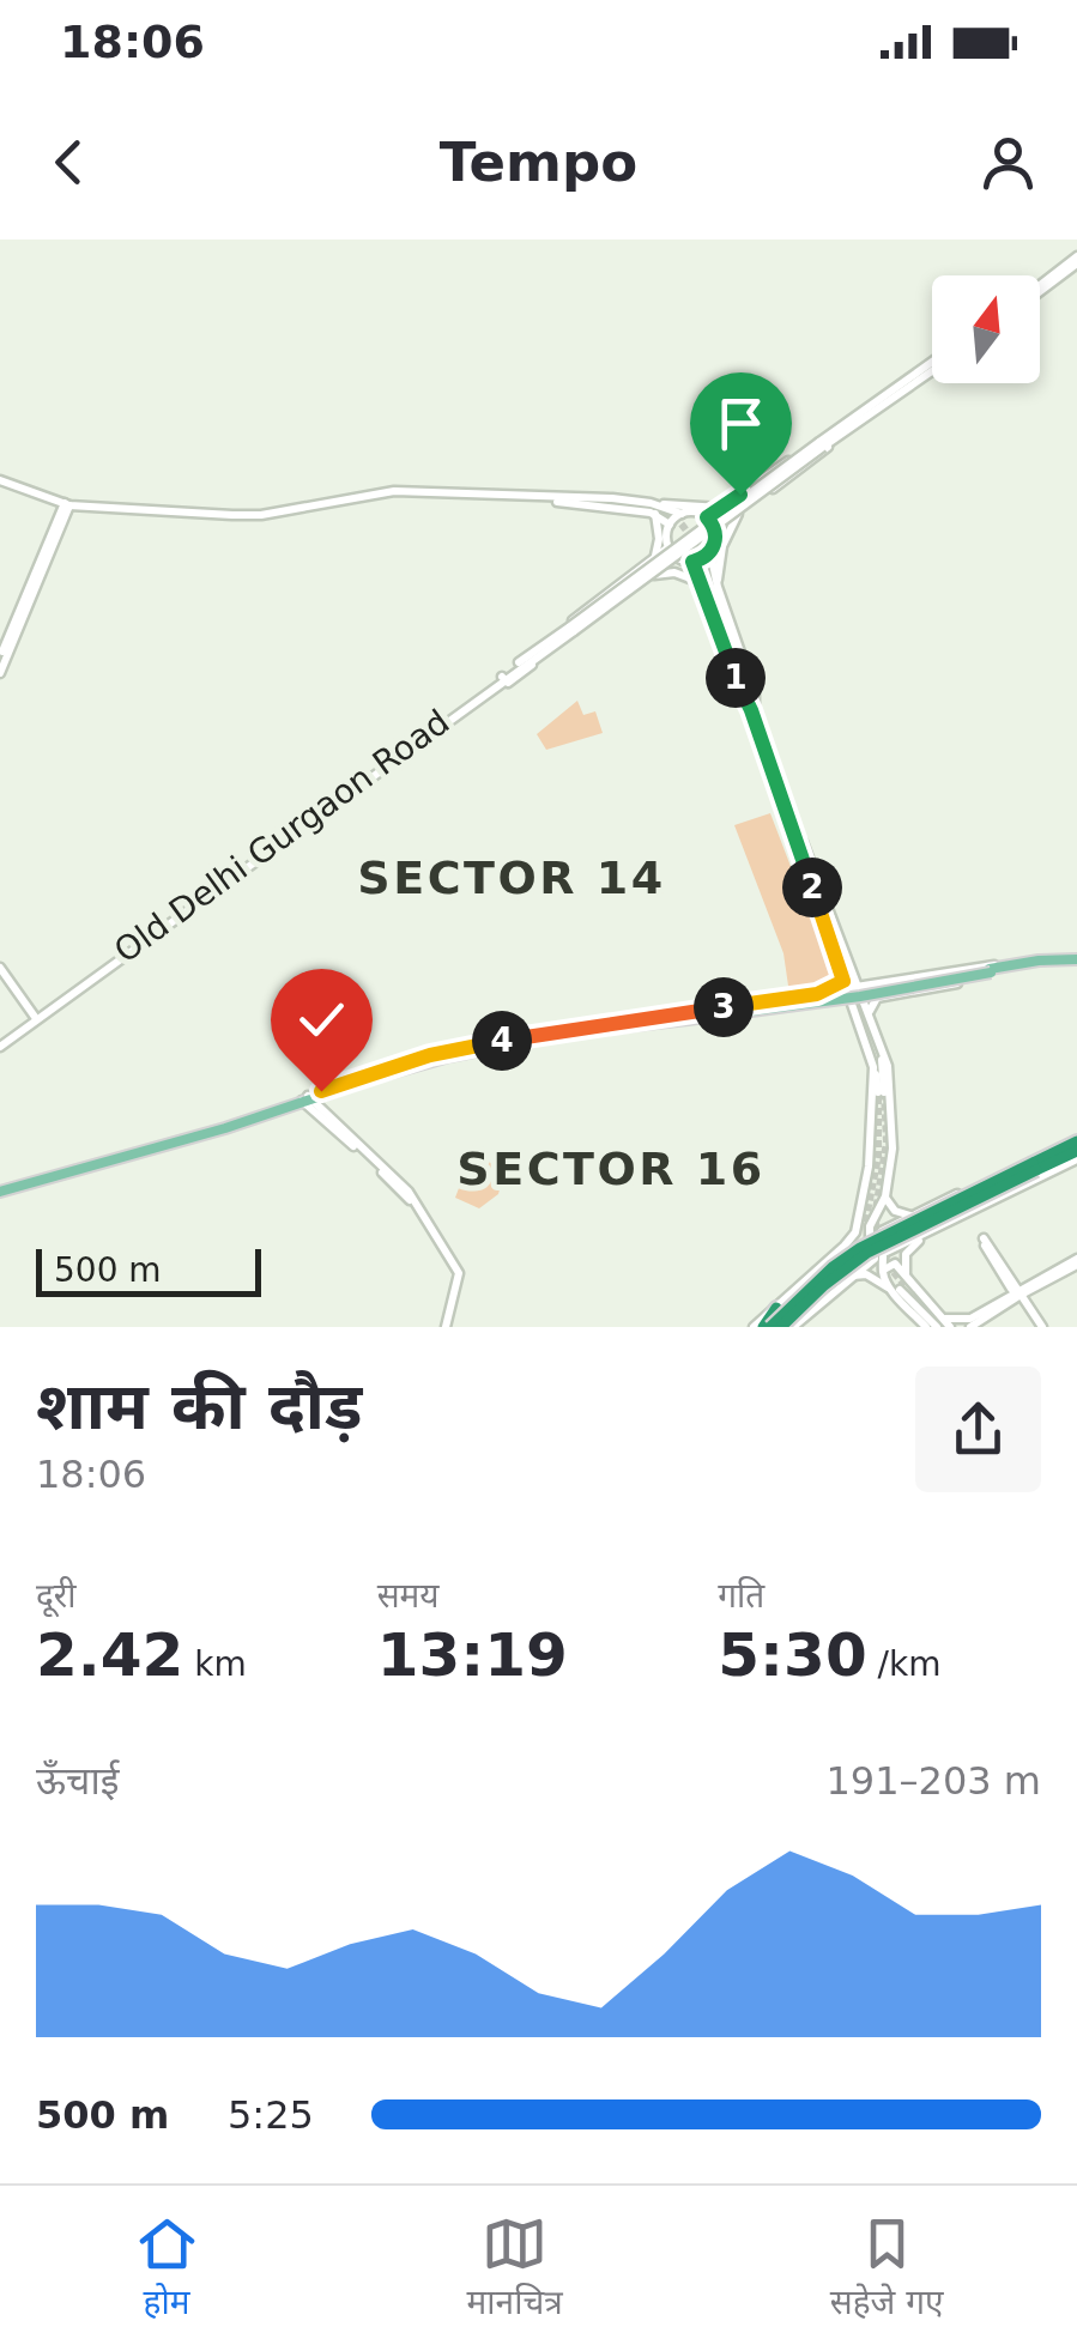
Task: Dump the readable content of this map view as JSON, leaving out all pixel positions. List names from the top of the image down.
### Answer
{
  "streets": {
    "main road": ["Old Delhi Gurgaon Road"]
  },
  "districts": ["SECTOR 14", "SECTOR 16"],
  "scale_bar": "500 m",
  "north": "top",
  "page": {
    "status": "18:06",
    "header": "Tempo",
    "pins": [
      "1",
      "2",
      "3",
      "4"
    ],
    "scale": "500 m",
    "heading": ["शाम की दौड़", "18:06"],
    "stats": [
      ["दूरी", "2.42 km"],
      ["समय", "13:19"],
      ["गति", "5:30 /km"]
    ],
    "chart": ["ऊँचाई", "191–203 m"],
    "list": [
      {
        "name": "500 m",
        "note": "5:25"
      }
    ],
    "tabs": ["होम", "मानचित्र", "सहेजे गए"]
  }
}
